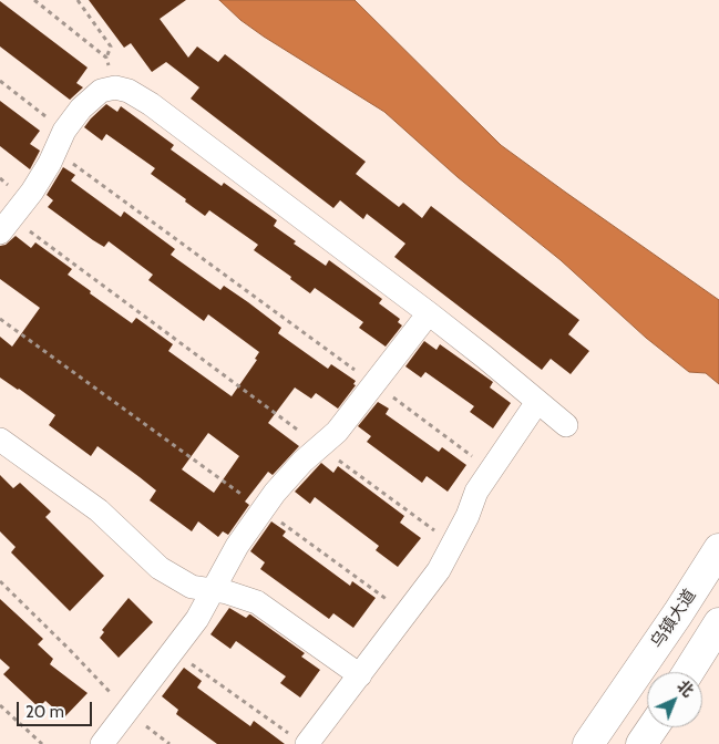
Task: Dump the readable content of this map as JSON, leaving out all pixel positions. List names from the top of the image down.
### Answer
{
  "streets": {
    "main road": ["乌镇大道"]
  },
  "scale_bar": "20 m",
  "north": "top right"
}
